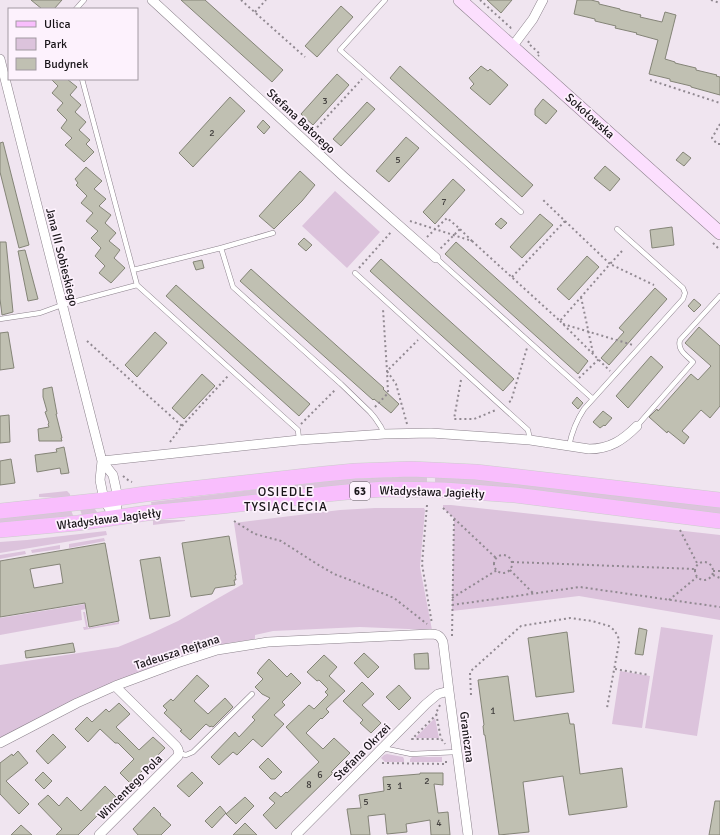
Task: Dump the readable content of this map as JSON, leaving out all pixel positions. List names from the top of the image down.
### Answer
{
  "streets": {
    "main road": ["63", "Władysława Jagiełły"],
    "street": [
      "Sokołowska",
      "Stefana Batorego",
      "Jana III Sobieskiego",
      "Tadeusza Rejtana",
      "Graniczna",
      "Stefana Okrzei",
      "Wincentego Pola"
    ]
  },
  "crossings": [
    ["Jana III Sobieskiego", "Władysława Jagiełły"],
    ["Tadeusza Rejtana", "Graniczna"],
    ["Tadeusza Rejtana", "Wincentego Pola"],
    ["Graniczna", "Stefana Okrzei"]
  ],
  "districts": ["OSIEDLE TYSIĄCLECIA"],
  "house_numbers": [
    "3",
    "2",
    "5",
    "7",
    "1",
    "6",
    "2",
    "8",
    "1",
    "3",
    "5",
    "4"
  ],
  "legend": ["Ulica", "Park", "Budynek"]
}
